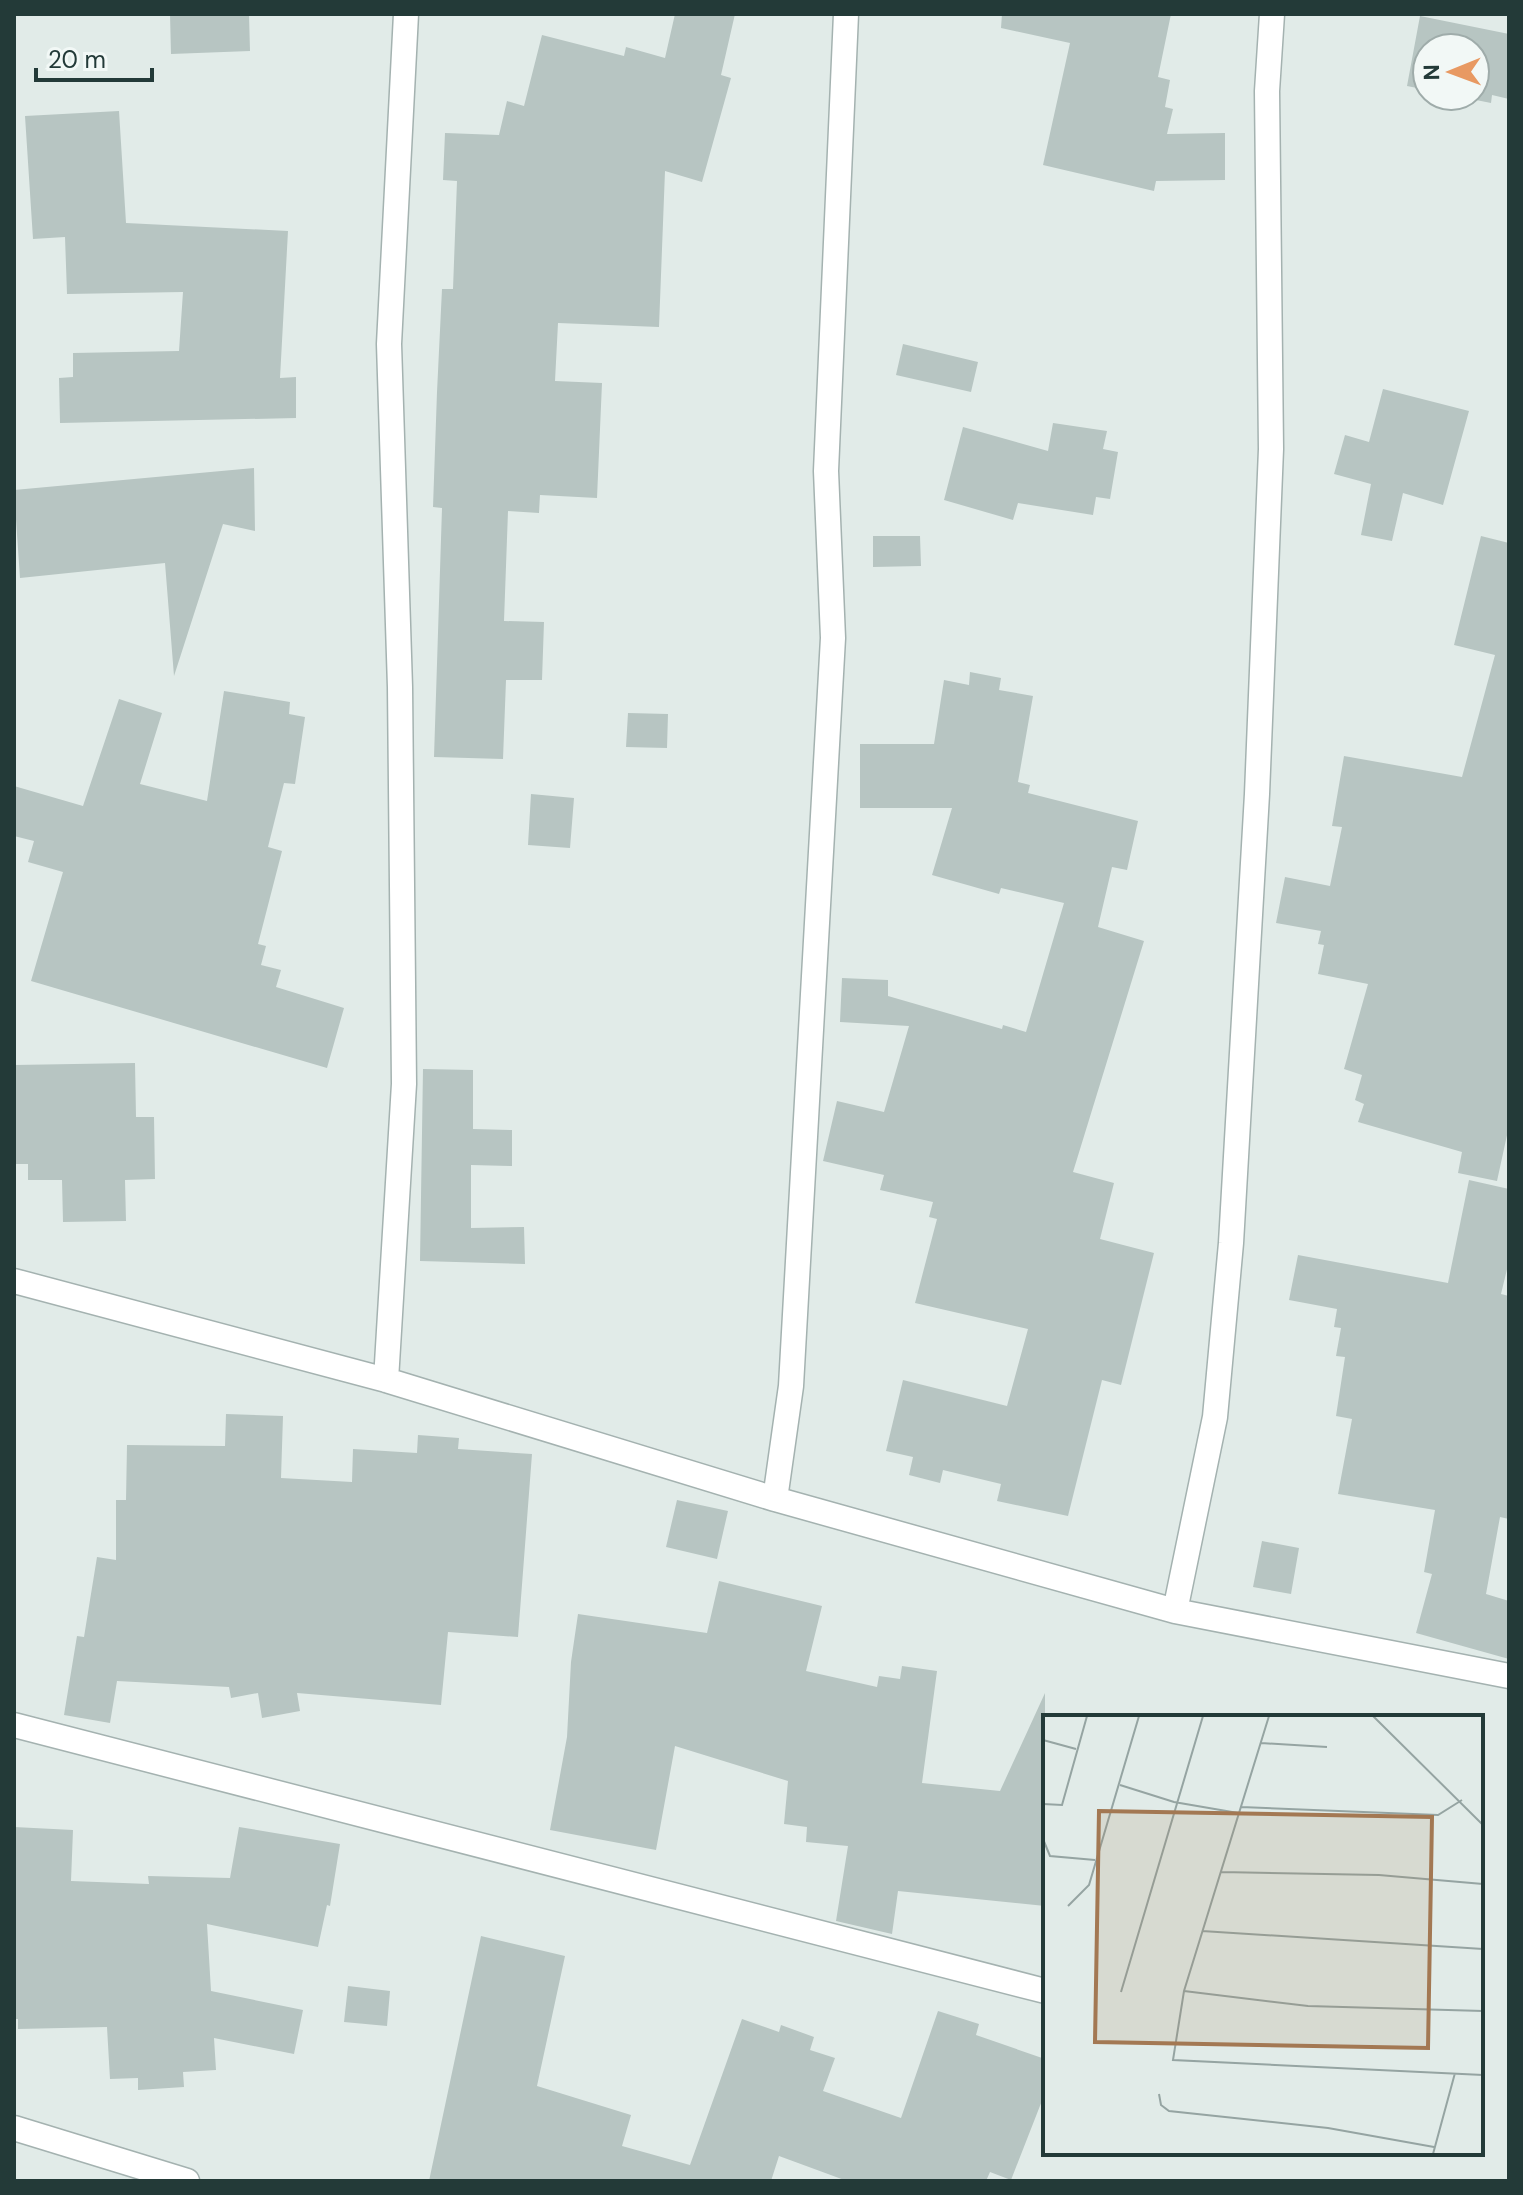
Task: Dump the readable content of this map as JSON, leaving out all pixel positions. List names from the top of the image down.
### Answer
{
  "scale_bar": "20 m",
  "north": "left"
}
